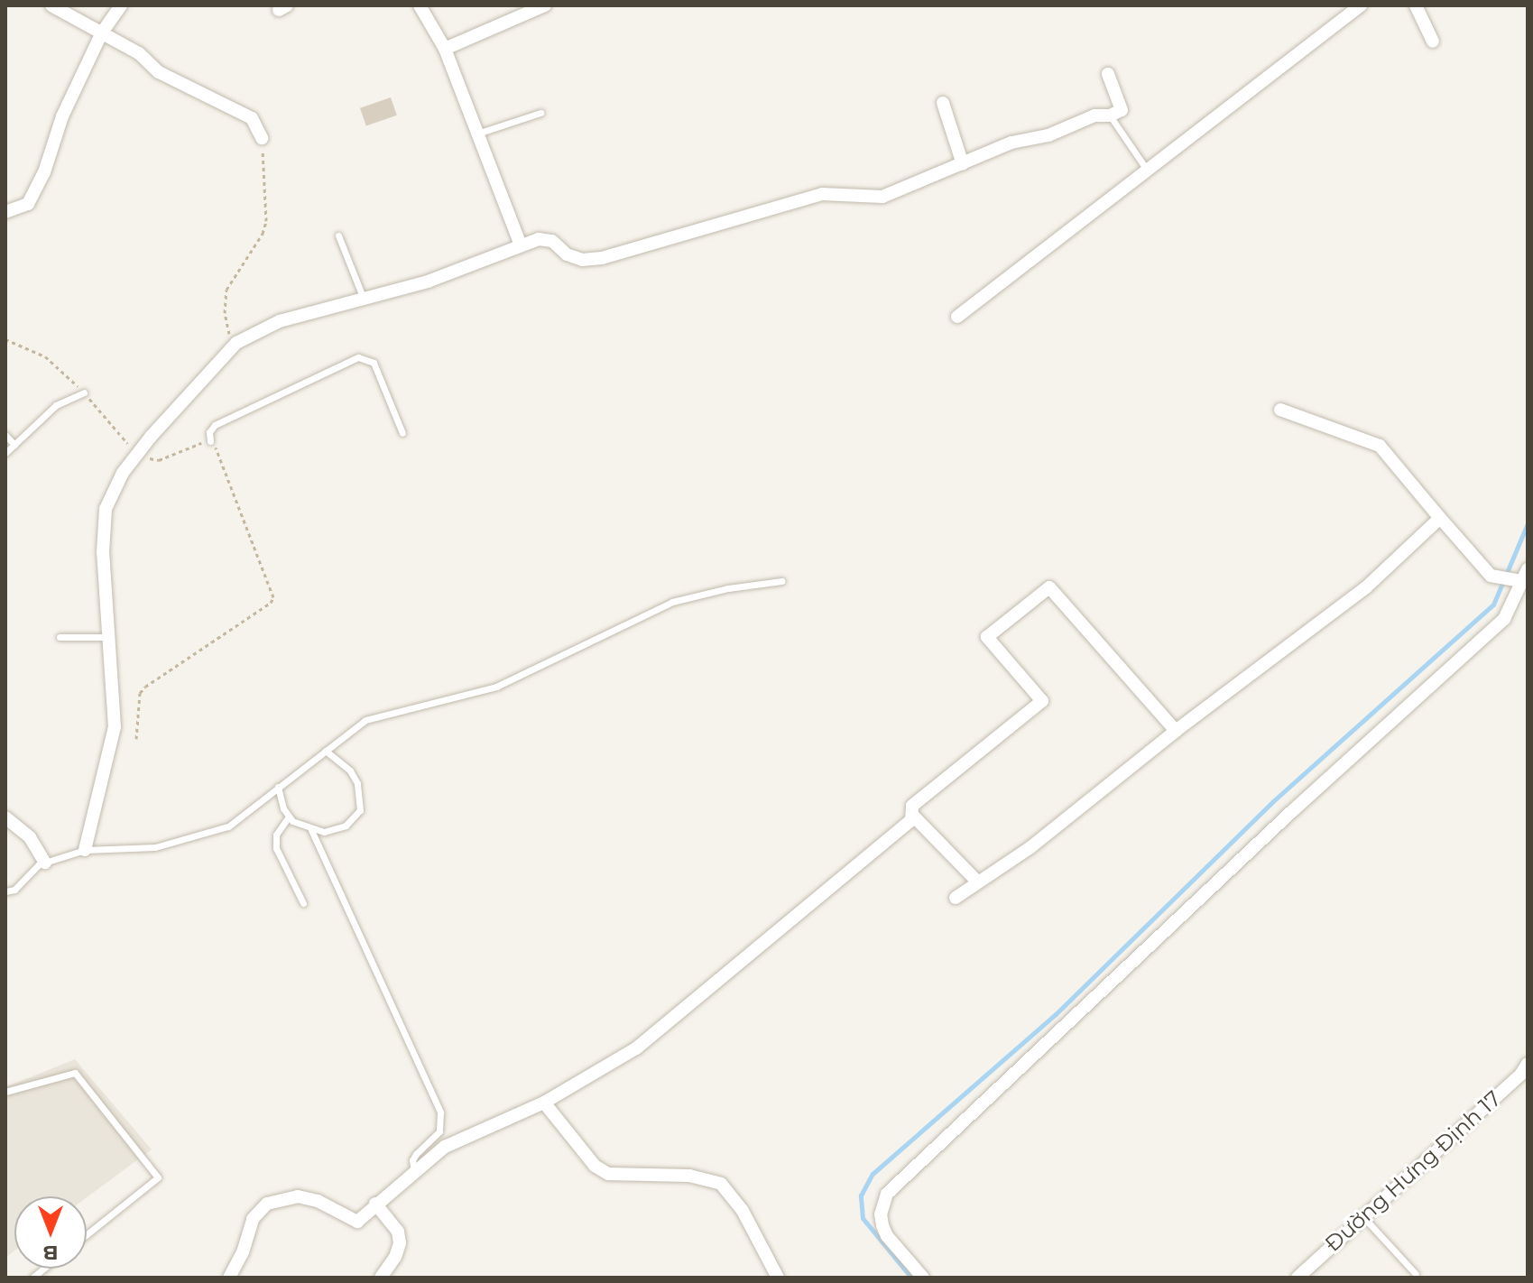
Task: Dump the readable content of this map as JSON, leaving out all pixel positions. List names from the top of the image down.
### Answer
{
  "streets": {
    "street": ["Đường Hưng Định 17"]
  },
  "north": "bottom"
}
